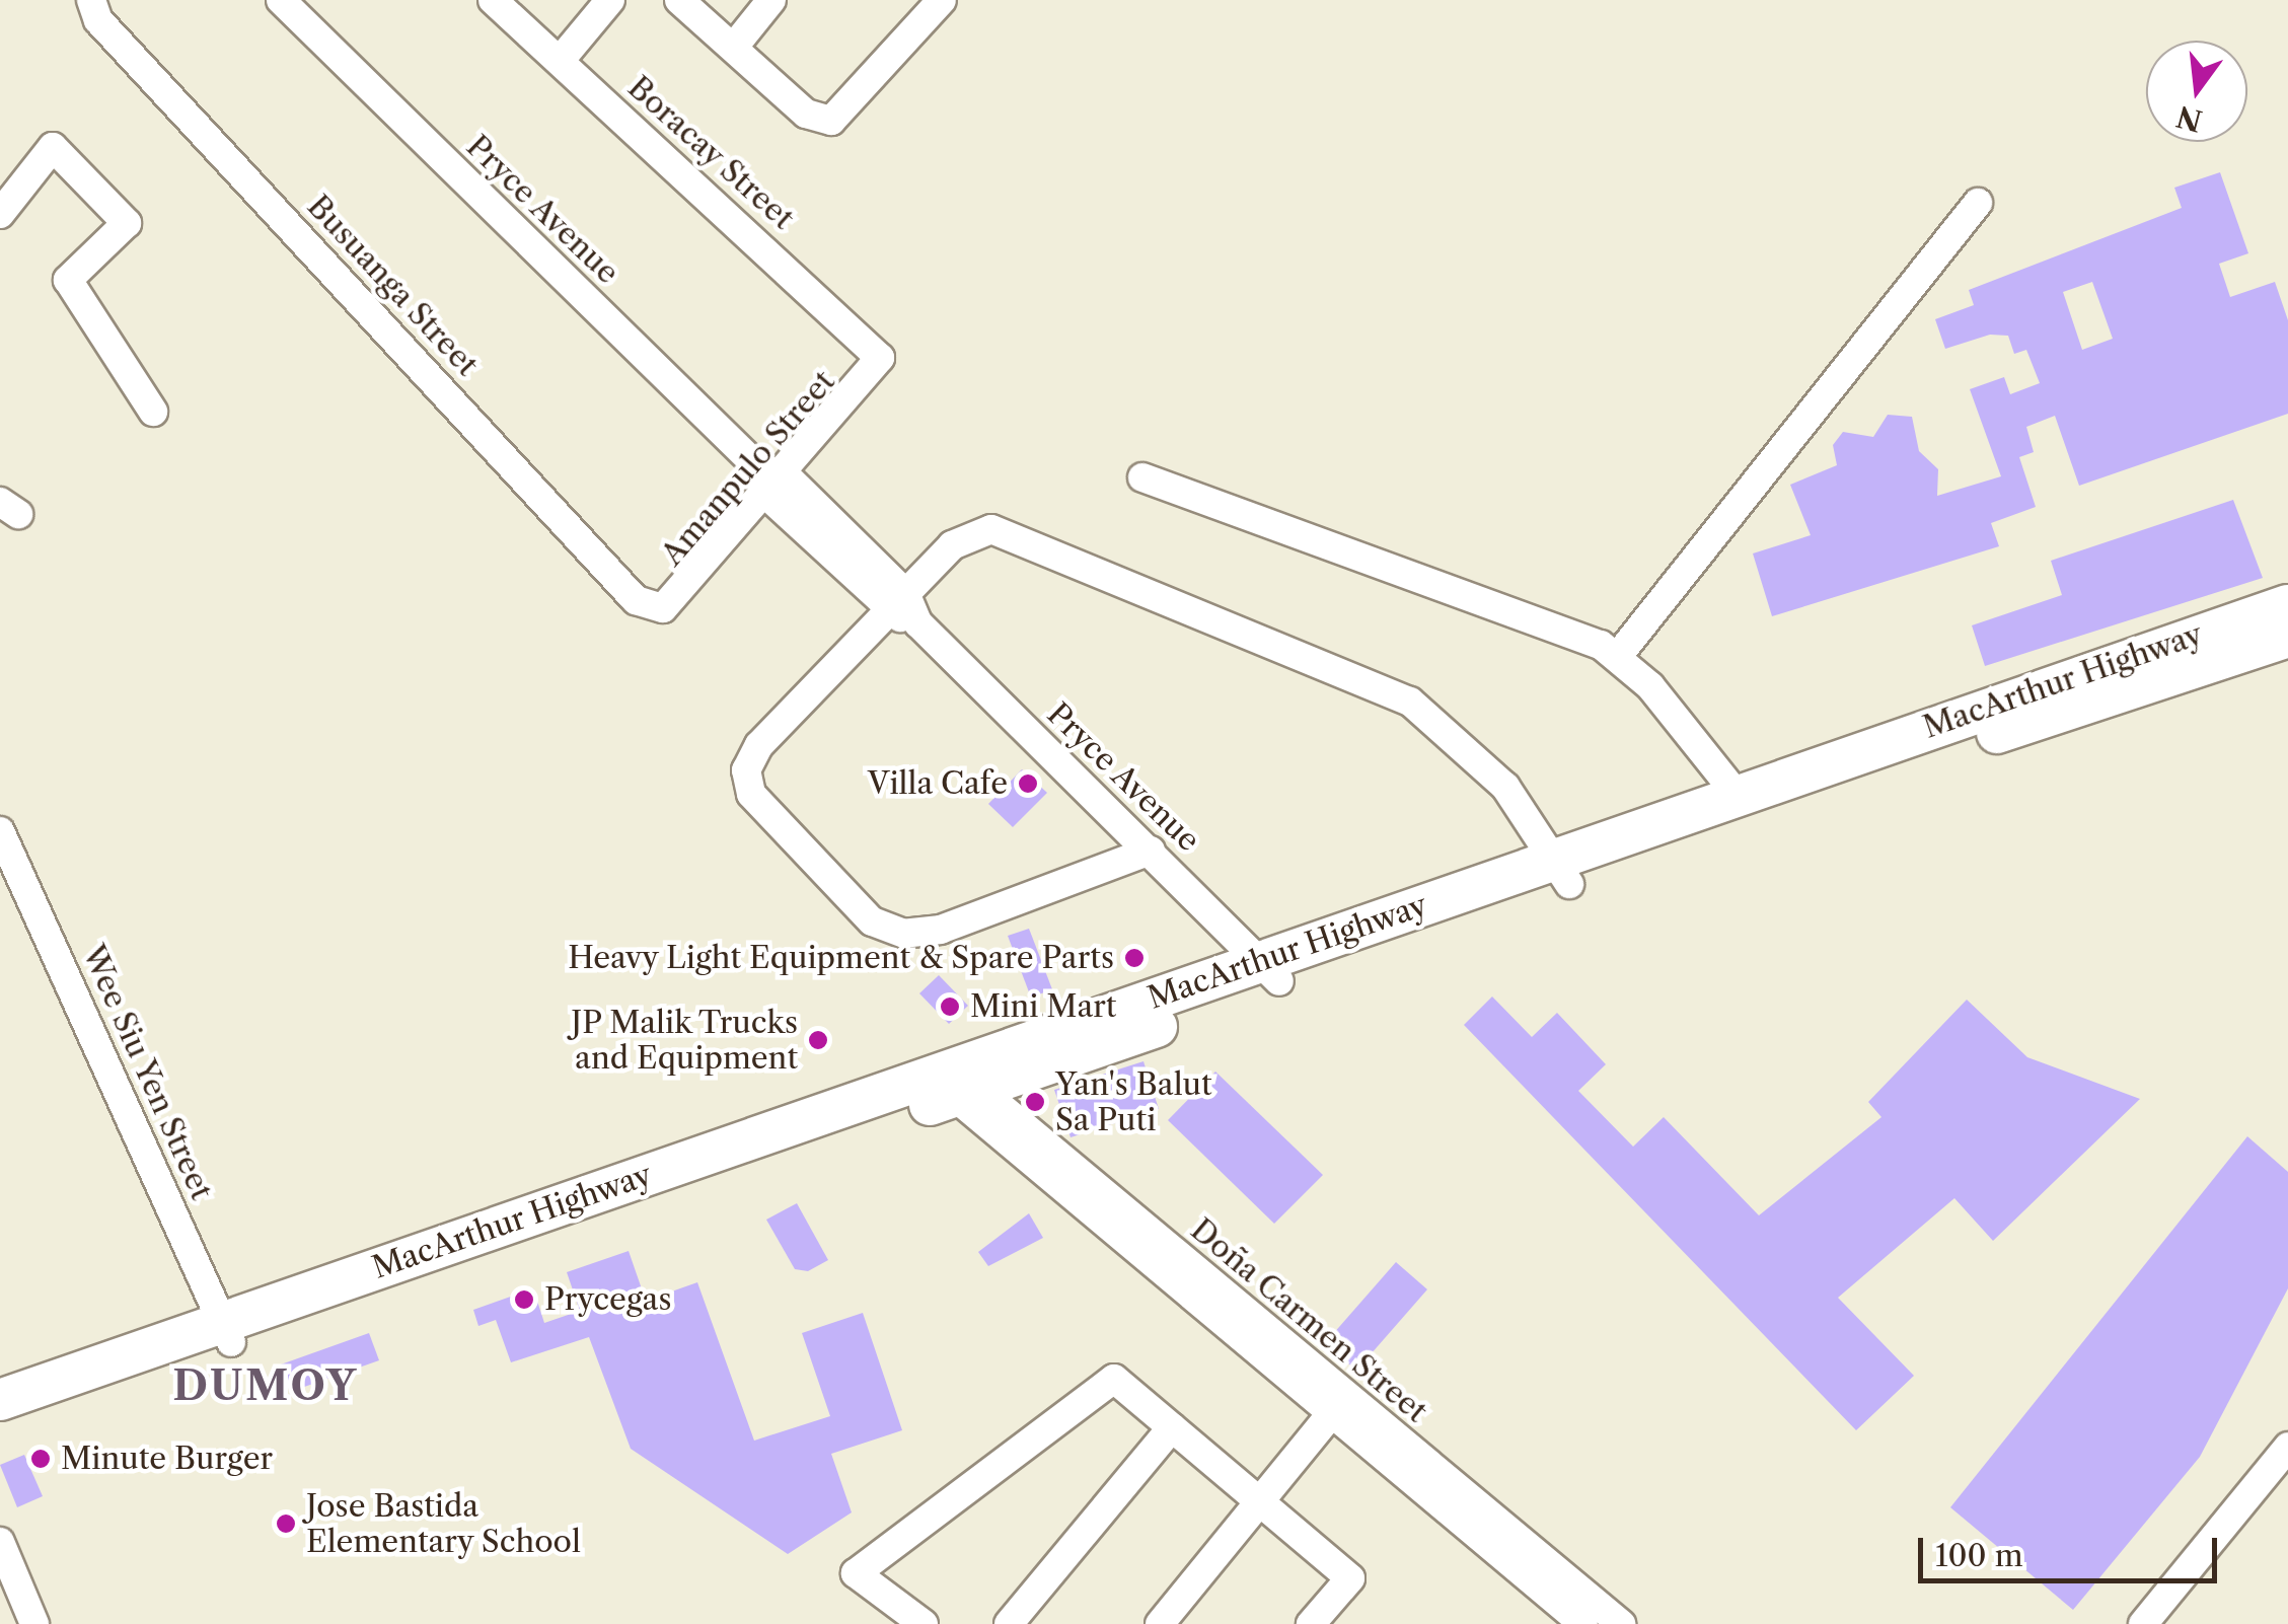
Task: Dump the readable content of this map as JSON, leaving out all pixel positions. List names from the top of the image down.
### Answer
{
  "streets": {
    "highway": ["MacArthur Highway"],
    "street": [
      "Boracay Street",
      "Pryce Avenue",
      "Busuanga Street",
      "Amanpulo Street",
      "Wee Siu Yen Street",
      "Doña Carmen Street"
    ]
  },
  "crossings": [
    ["Boracay Street", "Amanpulo Street"],
    ["Pryce Avenue", "Amanpulo Street"],
    ["Pryce Avenue", "MacArthur Highway"],
    ["Busuanga Street", "Amanpulo Street"],
    ["MacArthur Highway", "Wee Siu Yen Street"],
    ["MacArthur Highway", "Doña Carmen Street"]
  ],
  "districts": ["DUMOY"],
  "places": [
    "Villa Cafe",
    "Heavy Light Equipment & Spare Parts",
    "Mini Mart",
    "JP Malik Trucks and Equipment",
    "Yan's Balut Sa Puti",
    "Prycegas",
    "Minute Burger",
    "Jose Bastida Elementary School"
  ],
  "scale_bar": "100 m",
  "north": "bottom"
}
